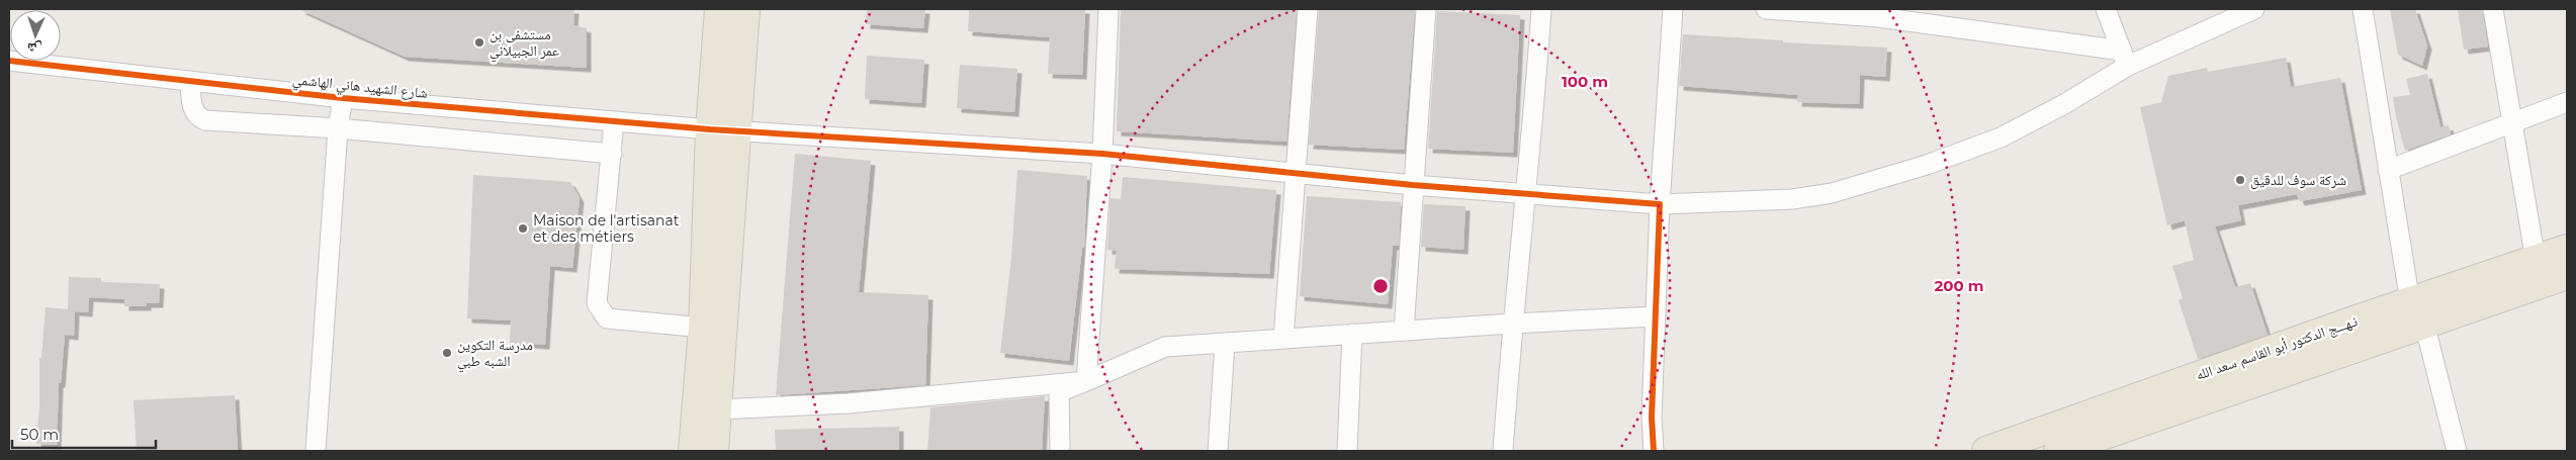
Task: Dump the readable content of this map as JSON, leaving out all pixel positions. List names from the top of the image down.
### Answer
{
  "streets": {
    "main road": ["نـهـــج الدكتور أبو القاسم سعد الله"],
    "street": ["شارع الشهيد هاني الهاشمي"]
  },
  "places": [
    "مستشفى بن عمر الجبيلاني",
    "شركة سوف للدقيق",
    "Maison de l'artisanat et des métiers",
    "مدرسة التكوين الشبه طبي"
  ],
  "scale_bar": "50 m",
  "north": "bottom",
  "rings": ["100 m", "200 m"]
}
